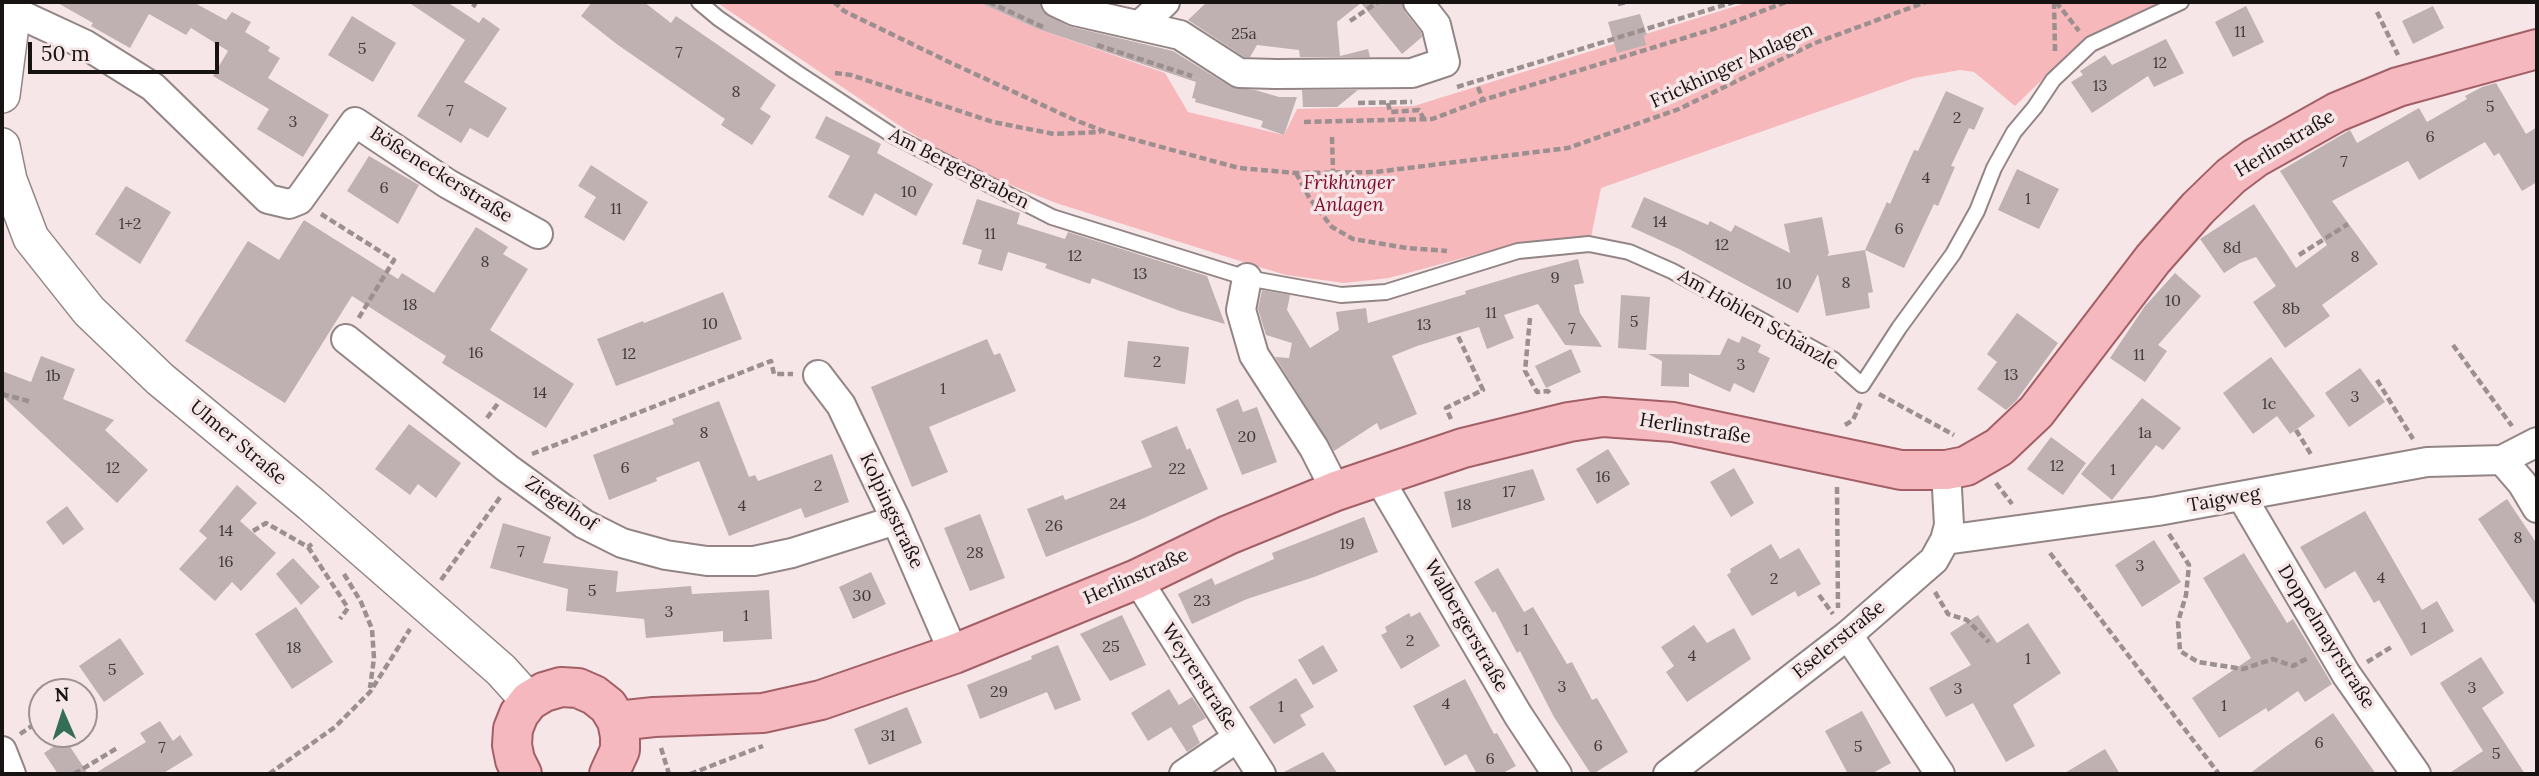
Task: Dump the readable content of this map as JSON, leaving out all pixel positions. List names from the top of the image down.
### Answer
{
  "streets": {
    "main road": ["Herlinstraße"],
    "street": [
      "Bößeneckerstraße",
      "Ulmer Straße",
      "Taigweg",
      "Ziegelhof",
      "Kolpingstraße",
      "Walbergerstraße",
      "Doppelmayrstraße",
      "Eselerstraße",
      "Weyrerstraße"
    ],
    "lane": ["Am Bergergraben", "Am Hohlen Schänzle"],
    "path": ["Frickhinger Anlagen"]
  },
  "crossings": [
    ["Frickhinger Anlagen", "Am Bergergraben"],
    ["Herlinstraße", "Kolpingstraße"],
    ["Herlinstraße", "Walbergerstraße"],
    ["Herlinstraße", "Eselerstraße"],
    ["Herlinstraße", "Weyrerstraße"],
    ["Am Bergergraben", "Am Hohlen Schänzle"],
    ["Taigweg", "Doppelmayrstraße"],
    ["Taigweg", "Eselerstraße"],
    ["Ziegelhof", "Kolpingstraße"]
  ],
  "parks": ["Frikhinger Anlagen"],
  "house_numbers": [
    "11",
    "25a",
    "5",
    "7",
    "12",
    "13",
    "8",
    "5",
    "7",
    "2",
    "3",
    "6",
    "7",
    "4",
    "6",
    "10",
    "1",
    "11",
    "14",
    "1+2",
    "6",
    "11",
    "12",
    "8d",
    "12",
    "8",
    "8",
    "13",
    "9",
    "8",
    "10",
    "10",
    "18",
    "8b",
    "11",
    "5",
    "10",
    "13",
    "7",
    "16",
    "12",
    "11",
    "2",
    "3",
    "13",
    "1b",
    "1",
    "14",
    "3",
    "1c",
    "8",
    "1a",
    "20",
    "12",
    "12",
    "6",
    "22",
    "1",
    "16",
    "2",
    "17",
    "24",
    "18",
    "4",
    "26",
    "14",
    "8",
    "19",
    "7",
    "28",
    "16",
    "3",
    "4",
    "2",
    "5",
    "30",
    "23",
    "3",
    "1",
    "1",
    "1",
    "2",
    "25",
    "18",
    "4",
    "1",
    "5",
    "3",
    "3",
    "3",
    "29",
    "4",
    "1",
    "1",
    "31",
    "6",
    "6",
    "5",
    "7",
    "5",
    "6"
  ],
  "scale_bar": "50 m",
  "north": "top"
}
